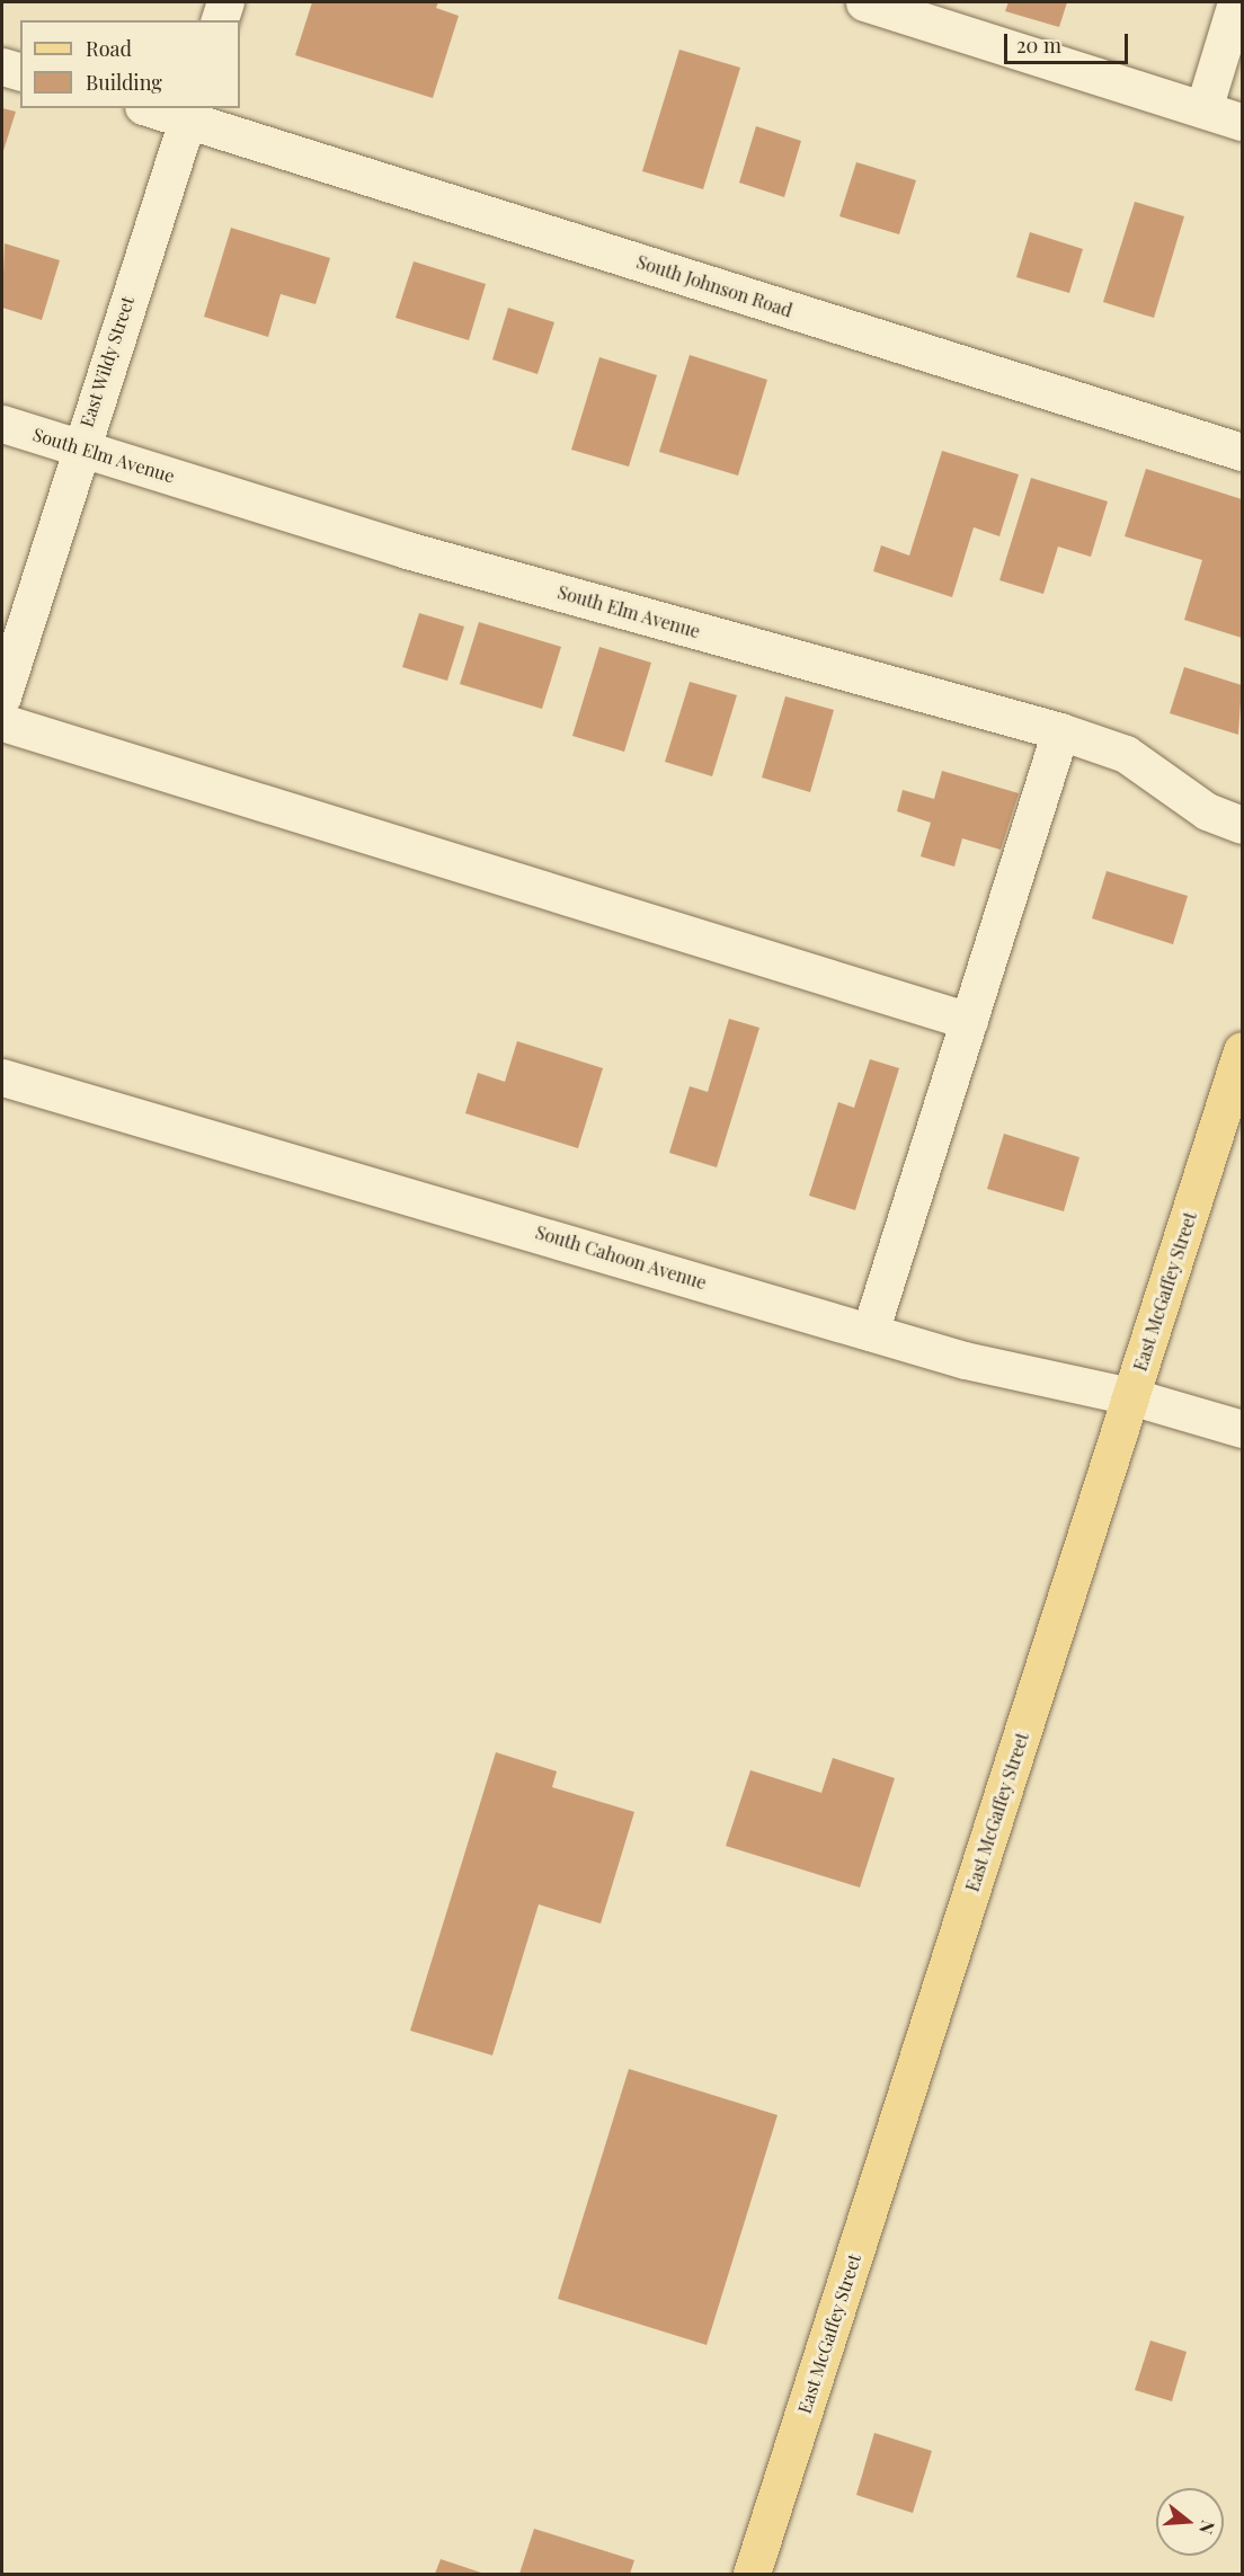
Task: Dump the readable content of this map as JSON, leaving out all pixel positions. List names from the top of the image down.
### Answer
{
  "streets": {
    "main road": ["East McGaffey Street"],
    "street": [
      "South Johnson Road",
      "East Wildy Street",
      "South Elm Avenue",
      "South Cahoon Avenue"
    ]
  },
  "crossings": [
    ["South Johnson Road", "East Wildy Street"],
    ["East Wildy Street", "South Elm Avenue"],
    ["South Cahoon Avenue", "East McGaffey Street"]
  ],
  "legend": ["Road", "Building"],
  "scale_bar": "20 m",
  "north": "right"
}
